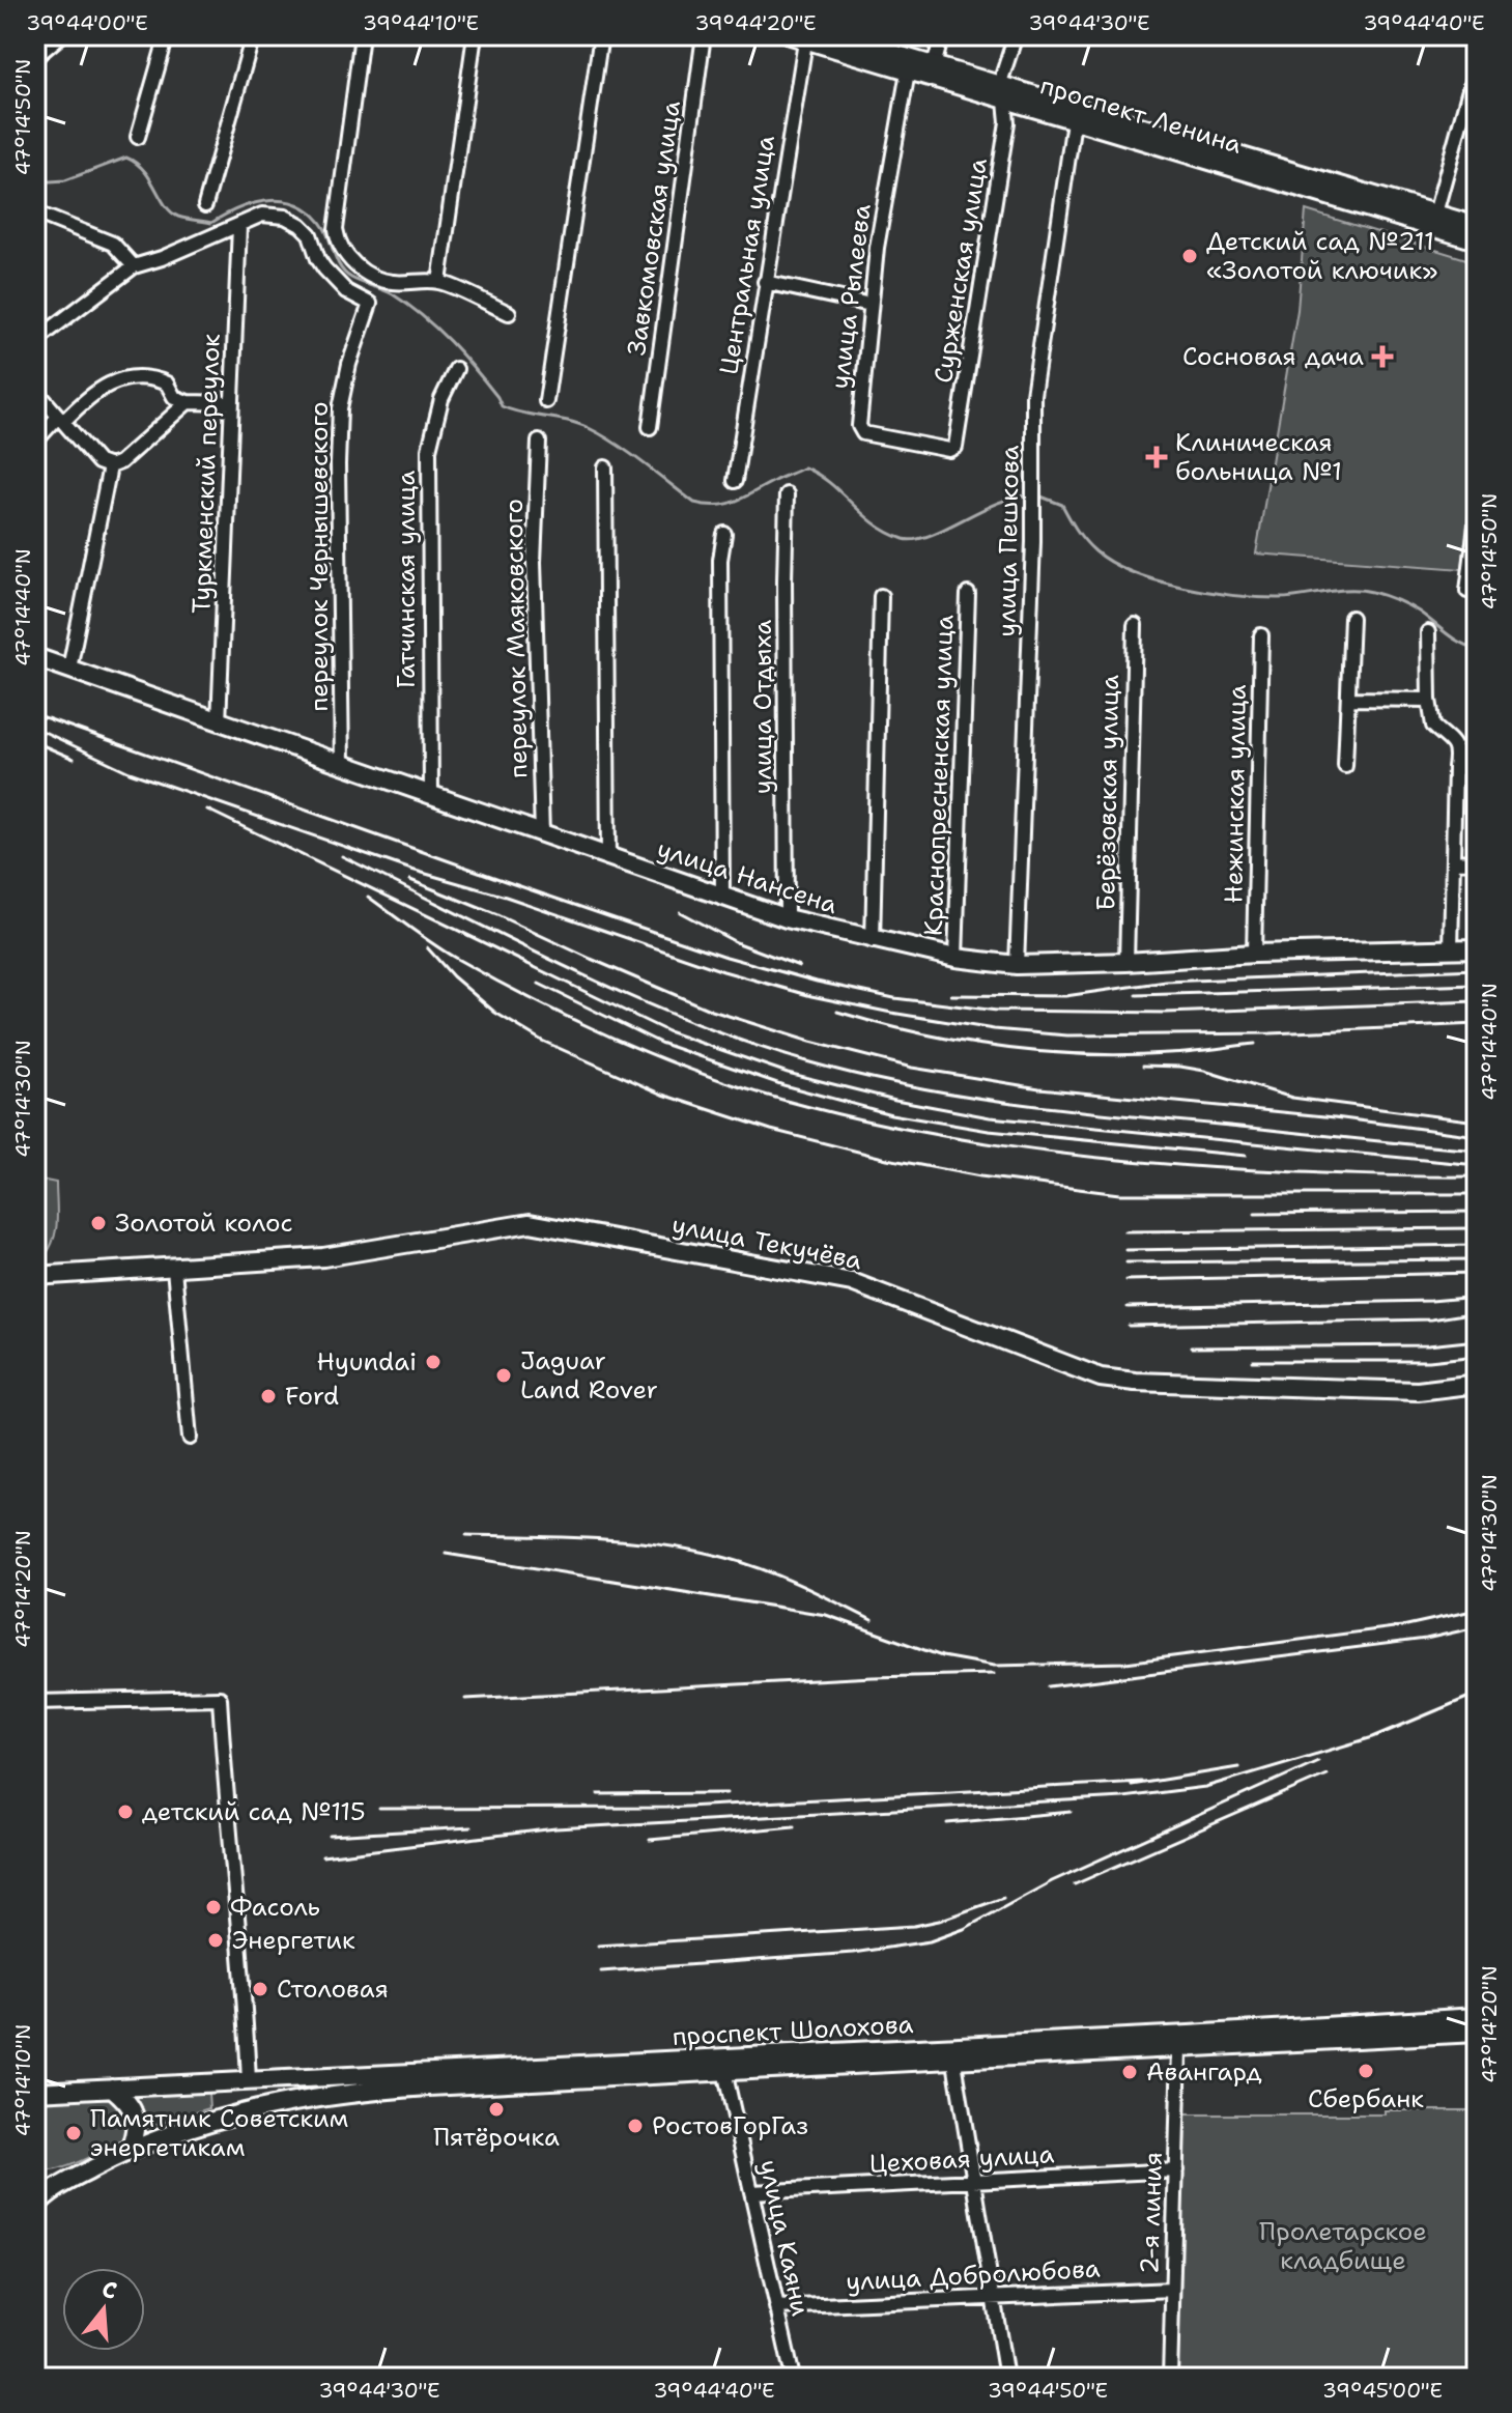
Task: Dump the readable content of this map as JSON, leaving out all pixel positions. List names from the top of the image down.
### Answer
{
  "streets": {
    "main road": [
      "проспект Ленина",
      "улица Нансена",
      "улица Текучёва",
      "проспект Шолохова"
    ],
    "street": [
      "Завкомовская улица",
      "Центральная улица",
      "Сурженская улица",
      "улица Рылеева",
      "Туркменский переулок",
      "улица Пешкова",
      "переулок Чернышевского",
      "Гатчинская улица",
      "переулок Маяковского",
      "улица Отдыха",
      "Краснопресненская улица",
      "Берёзовская улица",
      "Нежинская улица",
      "Цеховая улица",
      "2-я линия",
      "улица Каяни",
      "улица Добролюбова"
    ]
  },
  "crossings": [
    ["проспект Ленина", "Центральная улица"],
    ["проспект Ленина", "Сурженская улица"],
    ["проспект Ленина", "улица Рылеева"],
    ["проспект Ленина", "улица Пешкова"],
    ["Сурженская улица", "улица Рылеева"],
    ["Туркменский переулок", "переулок Чернышевского"],
    ["Туркменский переулок", "улица Нансена"],
    ["улица Пешкова", "улица Нансена"],
    ["переулок Чернышевского", "улица Нансена"],
    ["Гатчинская улица", "улица Нансена"],
    ["переулок Маяковского", "улица Нансена"],
    ["улица Отдыха", "улица Нансена"],
    ["Краснопресненская улица", "улица Нансена"],
    ["Берёзовская улица", "улица Нансена"],
    ["Нежинская улица", "улица Нансена"],
    ["проспект Шолохова", "2-я линия"],
    ["проспект Шолохова", "улица Каяни"],
    ["Цеховая улица", "2-я линия"],
    ["Цеховая улица", "улица Каяни"],
    ["2-я линия", "улица Добролюбова"],
    ["улица Каяни", "улица Добролюбова"]
  ],
  "parks": ["Пролетарское кладбище"],
  "places": {
    "other": [
      "Детский сад №211 «Золотой ключик»",
      "Золотой колос",
      "Hyundai",
      "Jaguar Land Rover",
      "Ford",
      "детский сад №115",
      "Фасоль",
      "Энергетик",
      "Столовая",
      "Сбербанк",
      "Авангард",
      "Пятёрочка",
      "РостовГорГаз",
      "Памятник Советским энергетикам"
    ],
    "health": ["Сосновая дача", "Клиническая больница №1"]
  },
  "north": "top",
  "coordinates": [
    "39°44'00\"E",
    "39°44'10\"E",
    "39°44'20\"E",
    "39°44'30\"E",
    "39°44'40\"E",
    "47°14'50\"N",
    "47°14'40\"N",
    "47°14'30\"N",
    "47°14'20\"N",
    "47°14'10\"N",
    "39°44'50\"E",
    "39°45'00\"E"
  ]
}
